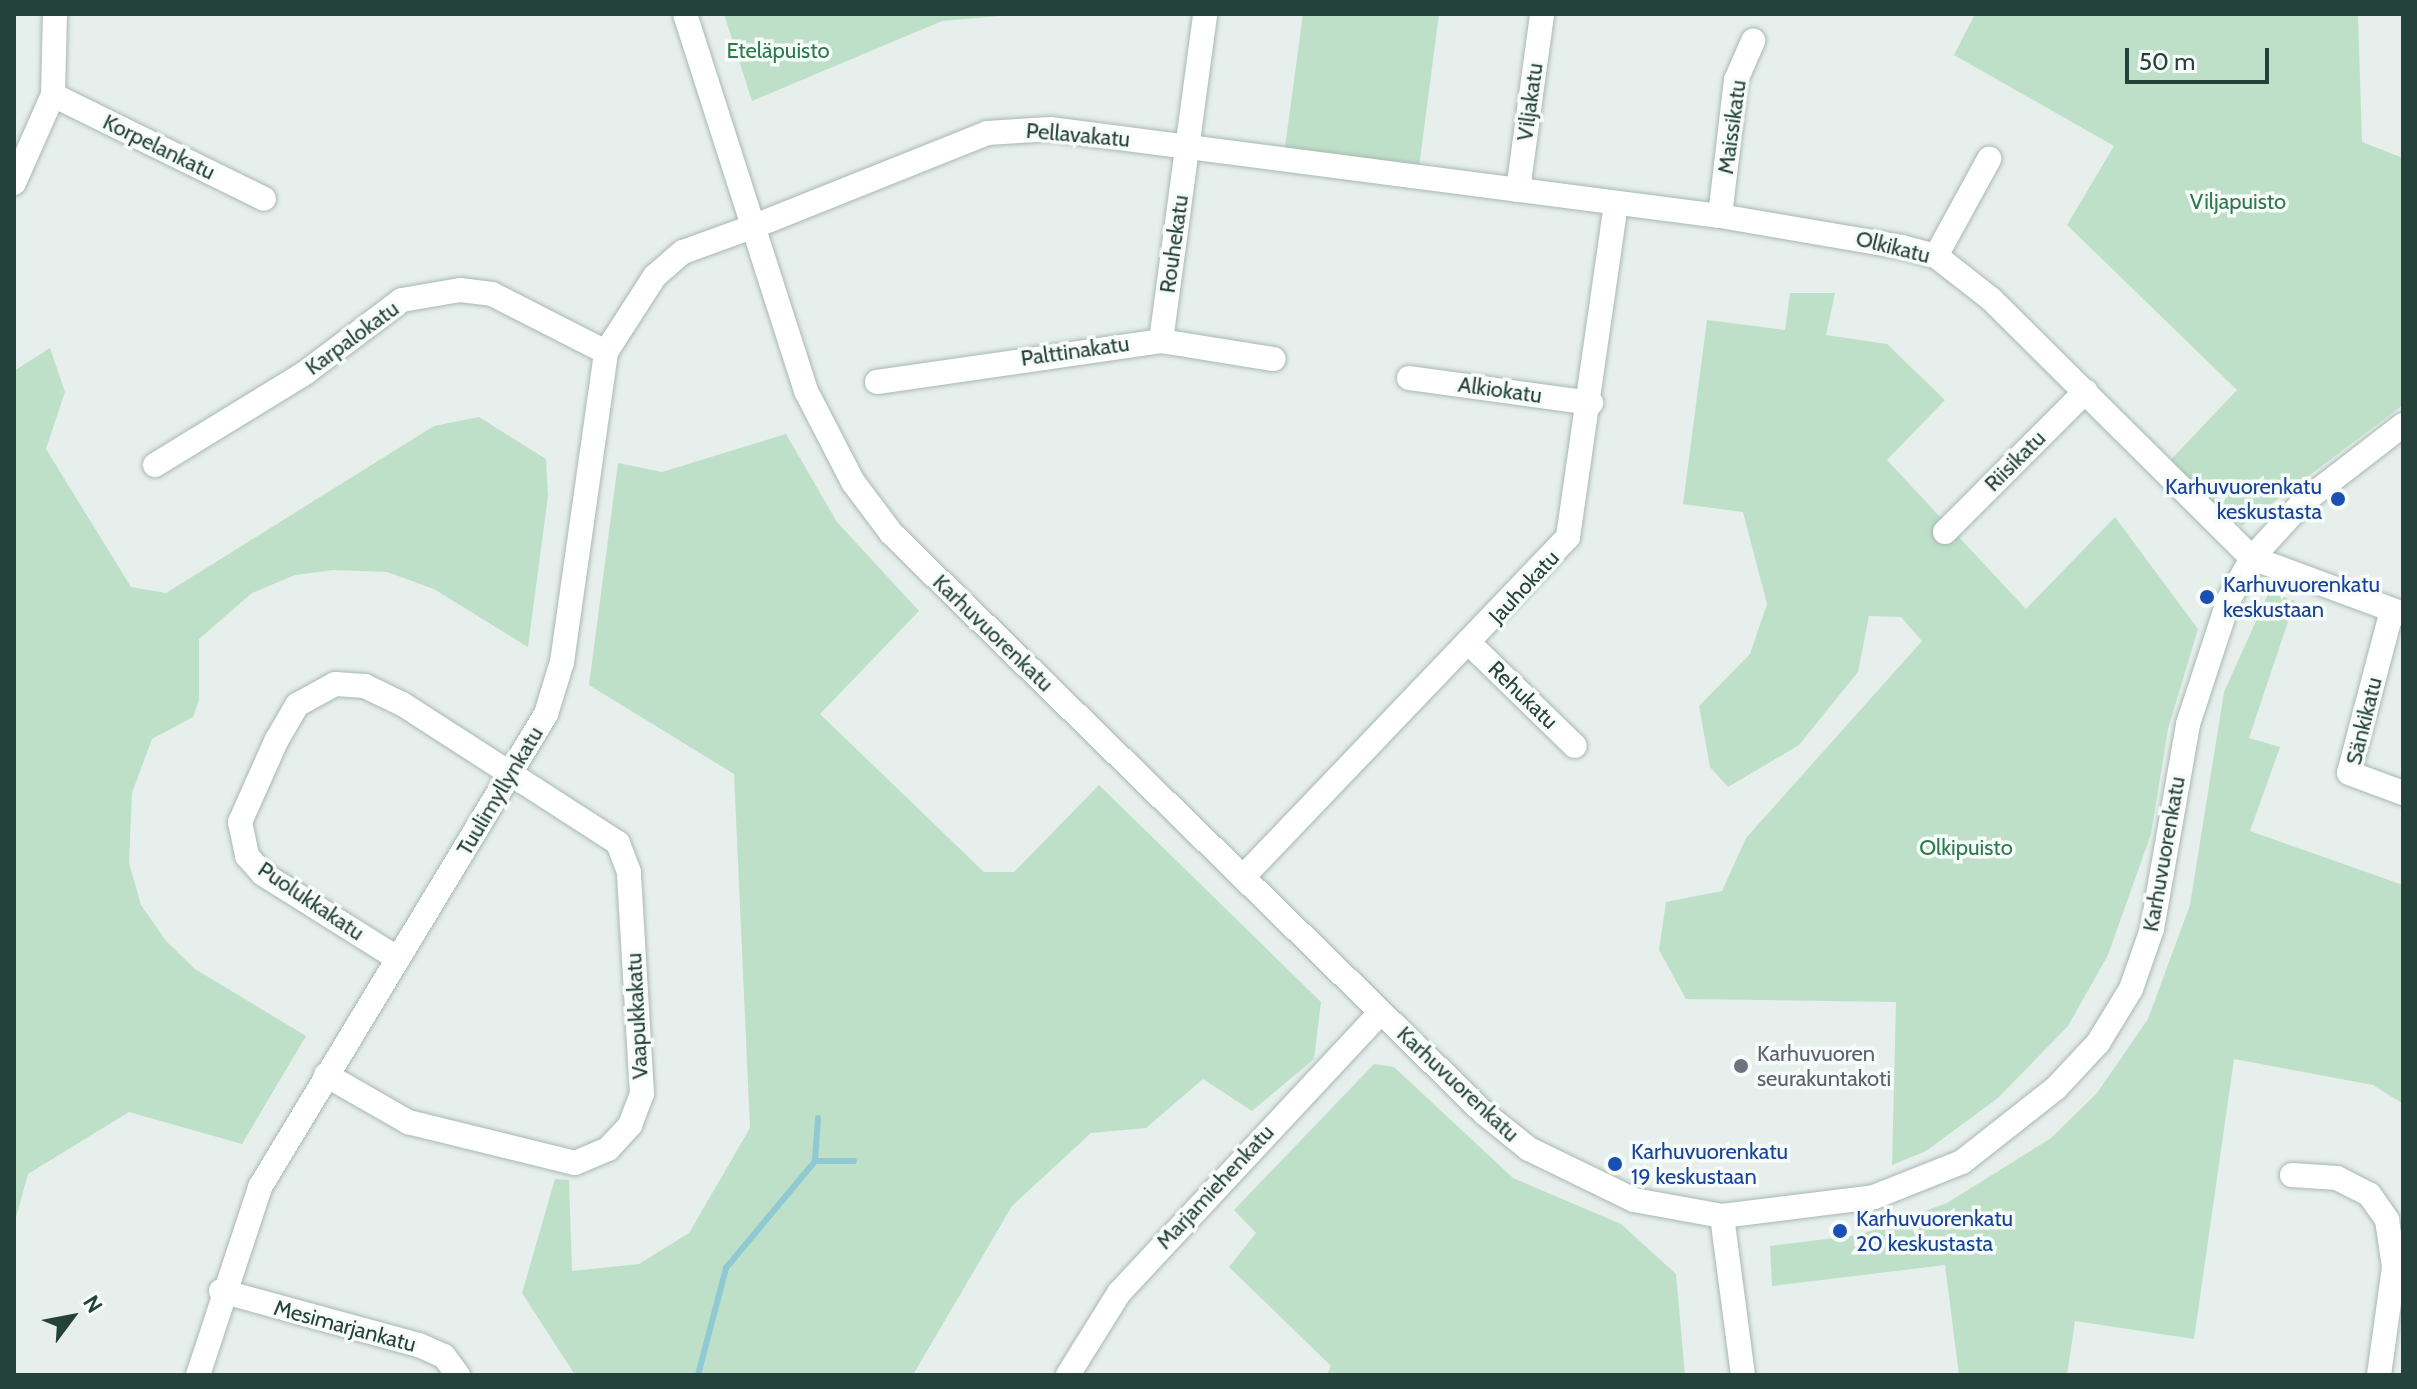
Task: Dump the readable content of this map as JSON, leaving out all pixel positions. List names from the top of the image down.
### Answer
{
  "streets": {
    "street": [
      "Viljakatu",
      "Maissikatu",
      "Pellavakatu",
      "Korpelankatu",
      "Rouhekatu",
      "Olkikatu",
      "Karpalokatu",
      "Palttinakatu",
      "Alkiokatu",
      "Riisikatu",
      "Jauhokatu",
      "Karhuvuorenkatu",
      "Rehukatu",
      "Sänkikatu",
      "Tuulimyllynkatu",
      "Puolukkakatu",
      "Vaapukkakatu",
      "Marjamiehenkatu",
      "Mesimarjankatu"
    ]
  },
  "crossings": [
    ["Viljakatu", "Olkikatu"],
    ["Maissikatu", "Olkikatu"],
    ["Pellavakatu", "Rouhekatu"],
    ["Pellavakatu", "Olkikatu"],
    ["Pellavakatu", "Karhuvuorenkatu"],
    ["Pellavakatu", "Tuulimyllynkatu"],
    ["Rouhekatu", "Palttinakatu"],
    ["Olkikatu", "Riisikatu"],
    ["Olkikatu", "Jauhokatu"],
    ["Olkikatu", "Karhuvuorenkatu"],
    ["Karpalokatu", "Tuulimyllynkatu"],
    ["Alkiokatu", "Jauhokatu"],
    ["Jauhokatu", "Karhuvuorenkatu"],
    ["Jauhokatu", "Rehukatu"],
    ["Karhuvuorenkatu", "Tuulimyllynkatu"],
    ["Karhuvuorenkatu", "Marjamiehenkatu"],
    ["Tuulimyllynkatu", "Puolukkakatu"],
    ["Tuulimyllynkatu", "Vaapukkakatu"],
    ["Tuulimyllynkatu", "Mesimarjankatu"],
    ["Puolukkakatu", "Vaapukkakatu"]
  ],
  "parks": ["Eteläpuisto", "Viljapuisto", "Olkipuisto"],
  "places": [
    "Karhuvuorenkatu keskustasta",
    "Karhuvuorenkatu keskustaan",
    "Karhuvuoren seurakuntakoti",
    "Karhuvuorenkatu 19 keskustaan",
    "Karhuvuorenkatu 20 keskustasta"
  ],
  "scale_bar": "50 m",
  "north": "top right"
}
